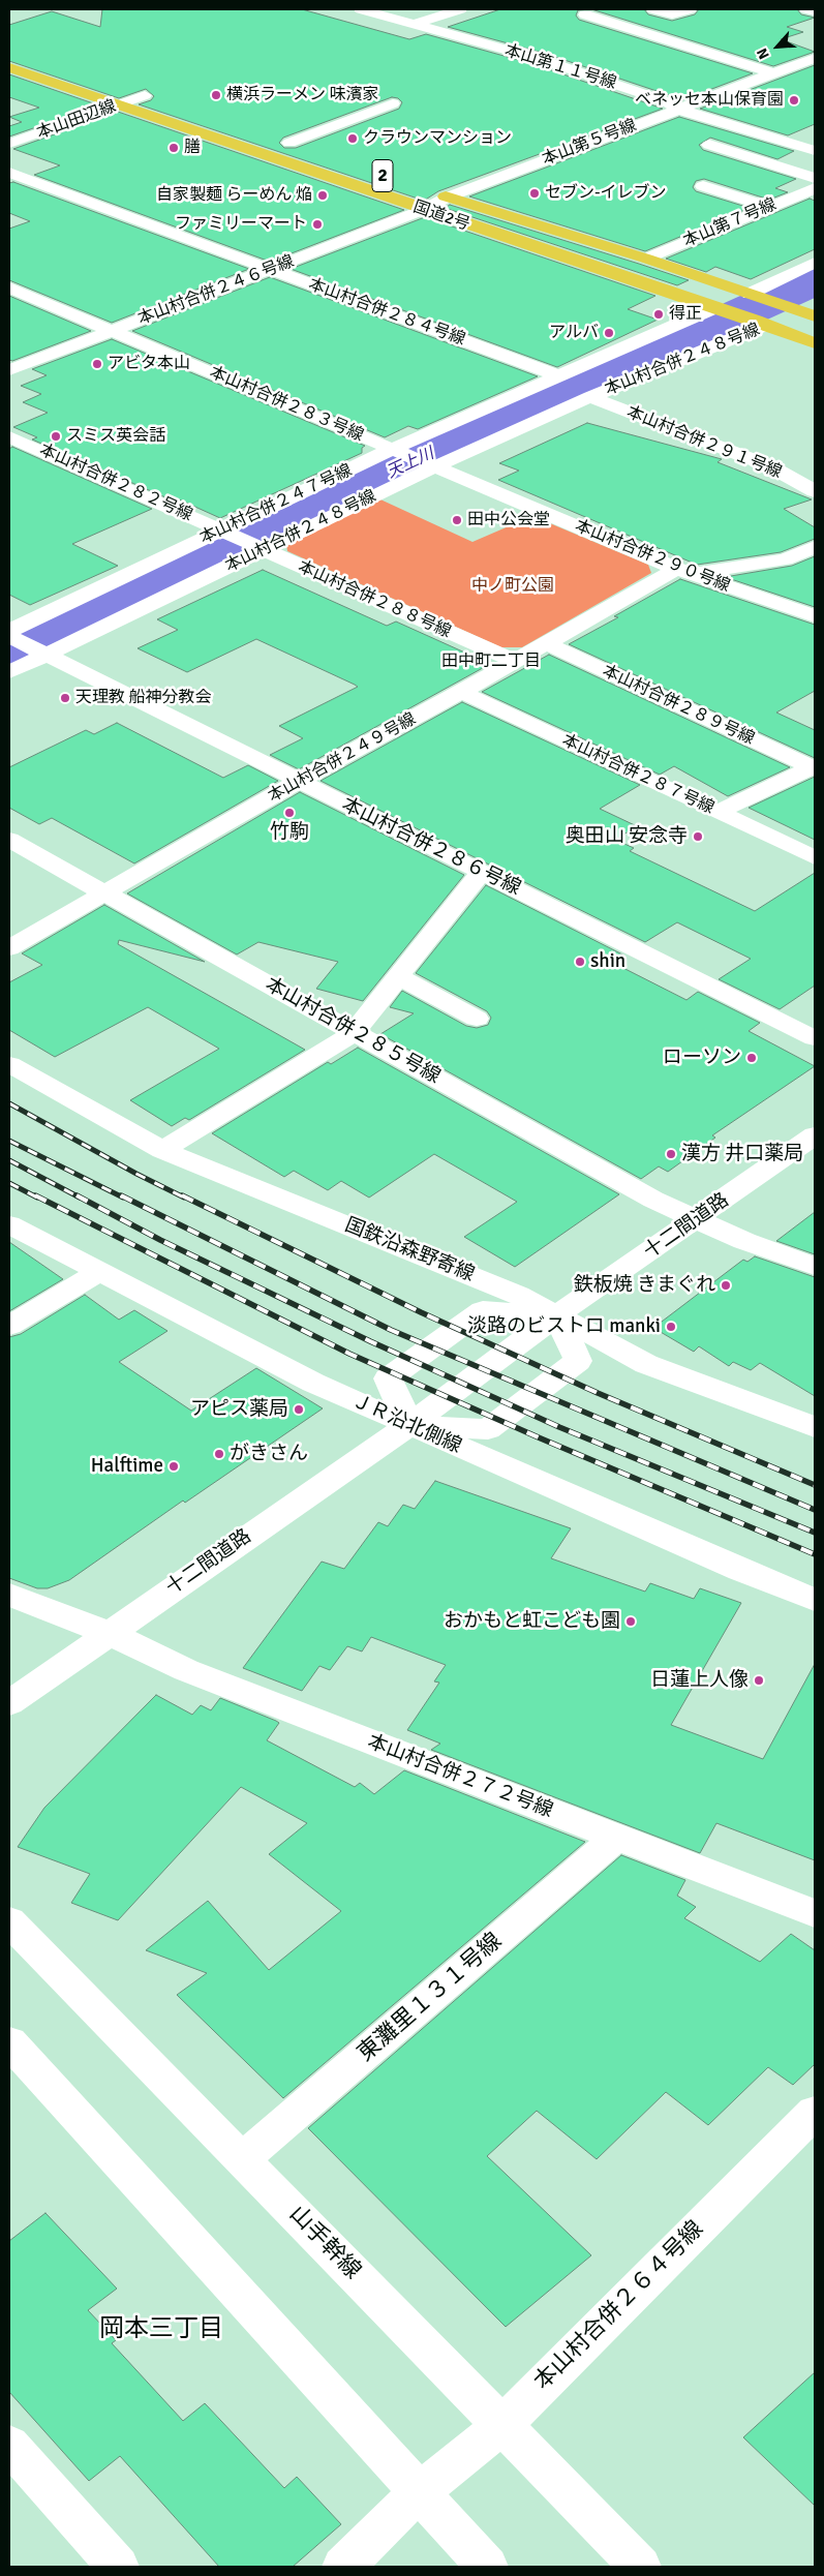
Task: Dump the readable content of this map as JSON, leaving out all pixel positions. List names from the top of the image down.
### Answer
{
  "streets": {
    "highway": ["2", "国道2号"],
    "street": [
      "本山第１１号線",
      "本山田辺線",
      "本山第５号線",
      "本山第７号線",
      "本山村合併２４６号線",
      "本山村合併２８４号線",
      "本山村合併２４８号線",
      "本山村合併２８３号線",
      "本山村合併２９１号線",
      "本山村合併２８２号線",
      "本山村合併２４７号線",
      "本山村合併２９０号線",
      "本山村合併２８８号線",
      "本山村合併２８９号線",
      "本山村合併２４９号線",
      "本山村合併２８７号線",
      "本山村合併２８６号線",
      "本山村合併２８５号線",
      "十二間道路",
      "国鉄沿森野寄線",
      "ＪＲ沿北側線",
      "本山村合併２７２号線",
      "東灘里１３１号線",
      "山手幹線",
      "本山村合併２６４号線"
    ]
  },
  "crossings": [
    ["本山第１１号線", "本山第５号線"],
    ["本山田辺線", "国道2号"],
    ["本山第５号線", "国道2号"],
    ["本山第５号線", "本山村合併２４６号線"],
    ["国道2号", "本山第７号線"],
    ["国道2号", "本山村合併２４６号線"],
    ["国道2号", "本山村合併２４８号線"],
    ["国道2号", "本山村合併２４７号線"],
    ["本山村合併２４６号線", "本山村合併２８４号線"],
    ["本山村合併２４６号線", "本山村合併２８３号線"],
    ["本山村合併２８４号線", "本山村合併２４７号線"],
    ["本山村合併２４８号線", "本山村合併２８３号線"],
    ["本山村合併２４８号線", "本山村合併２９１号線"],
    ["本山村合併２４８号線", "本山村合併２８２号線"],
    ["本山村合併２４８号線", "本山村合併２９０号線"],
    ["本山村合併２４８号線", "本山村合併２８８号線"],
    ["本山村合併２４８号線", "本山村合併２８６号線"],
    ["本山村合併２８３号線", "本山村合併２４７号線"],
    ["本山村合併２８３号線", "本山村合併２９０号線"],
    ["本山村合併２８２号線", "本山村合併２４７号線"],
    ["本山村合併２８２号線", "本山村合併２８８号線"],
    ["本山村合併２９０号線", "本山村合併２４９号線"],
    ["本山村合併２８８号線", "本山村合併２４９号線"],
    ["本山村合併２８９号線", "本山村合併２４９号線"],
    ["本山村合併２４９号線", "本山村合併２８７号線"],
    ["本山村合併２４９号線", "本山村合併２８６号線"],
    ["本山村合併２４９号線", "本山村合併２８５号線"],
    ["本山村合併２８５号線", "十二間道路"],
    ["十二間道路", "国鉄沿森野寄線"],
    ["十二間道路", "ＪＲ沿北側線"],
    ["十二間道路", "本山村合併２７２号線"],
    ["本山村合併２７２号線", "東灘里１３１号線"],
    ["東灘里１３１号線", "山手幹線"],
    ["山手幹線", "本山村合併２６４号線"]
  ],
  "districts": ["田中町二丁目", "岡本三丁目"],
  "water": ["天上川"],
  "parks": ["中ノ町公園"],
  "places": [
    "横浜ラーメン 味濱家",
    "ベネッセ本山保育園",
    "クラウンマンション",
    "膳",
    "セブン-イレブン",
    "自家製麺 らーめん 焔",
    "ファミリーマート",
    "得正",
    "アルバ",
    "アビタ本山",
    "スミス英会話",
    "田中公会堂",
    "天理教 船神分教会",
    "竹駒",
    "奥田山 安念寺",
    "shin",
    "ローソン",
    "漢方 井口薬局",
    "鉄板焼 きまぐれ",
    "淡路のビストロ manki",
    "アピス薬局",
    "がきさん",
    "Halftime",
    "おかもと虹こども園",
    "日蓮上人像"
  ],
  "north": "bottom left"
}
